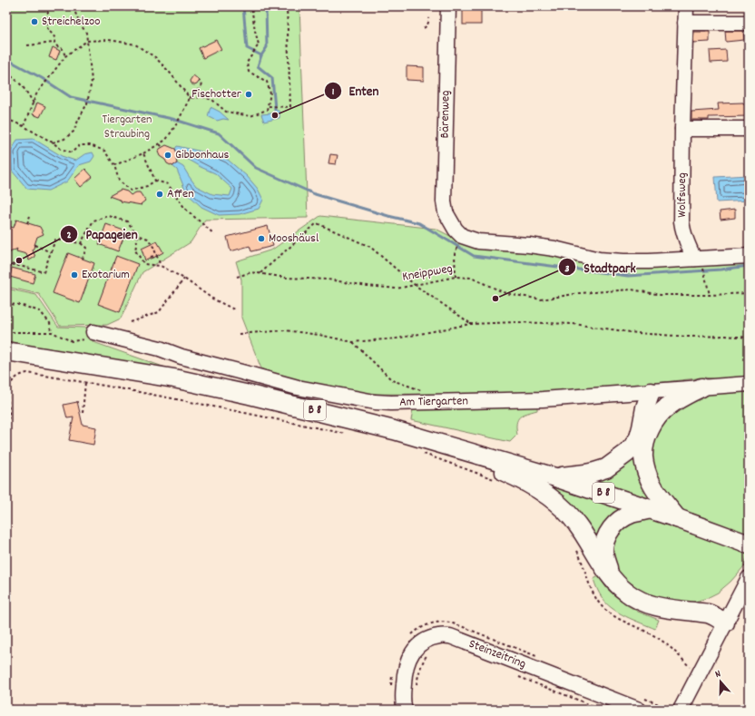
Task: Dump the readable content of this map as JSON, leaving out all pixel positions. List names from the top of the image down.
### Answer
{
  "streets": {
    "main road": ["B 8"],
    "street": [
      "Bärenweg",
      "Wolfsweg",
      "Am Tiergarten",
      "Steinzeitring"
    ],
    "path": ["Kneippweg"]
  },
  "crossings": [
    ["Bärenweg", "Wolfsweg"]
  ],
  "parks": ["Tiergarten Straubing"],
  "places": [
    "Streichelzoo",
    "Fischotter",
    "Enten",
    "Gibbonhaus",
    "Affen",
    "Mooshäusl",
    "Papageien",
    "Exotarium",
    "Stadtpark"
  ],
  "north": "top"
}
